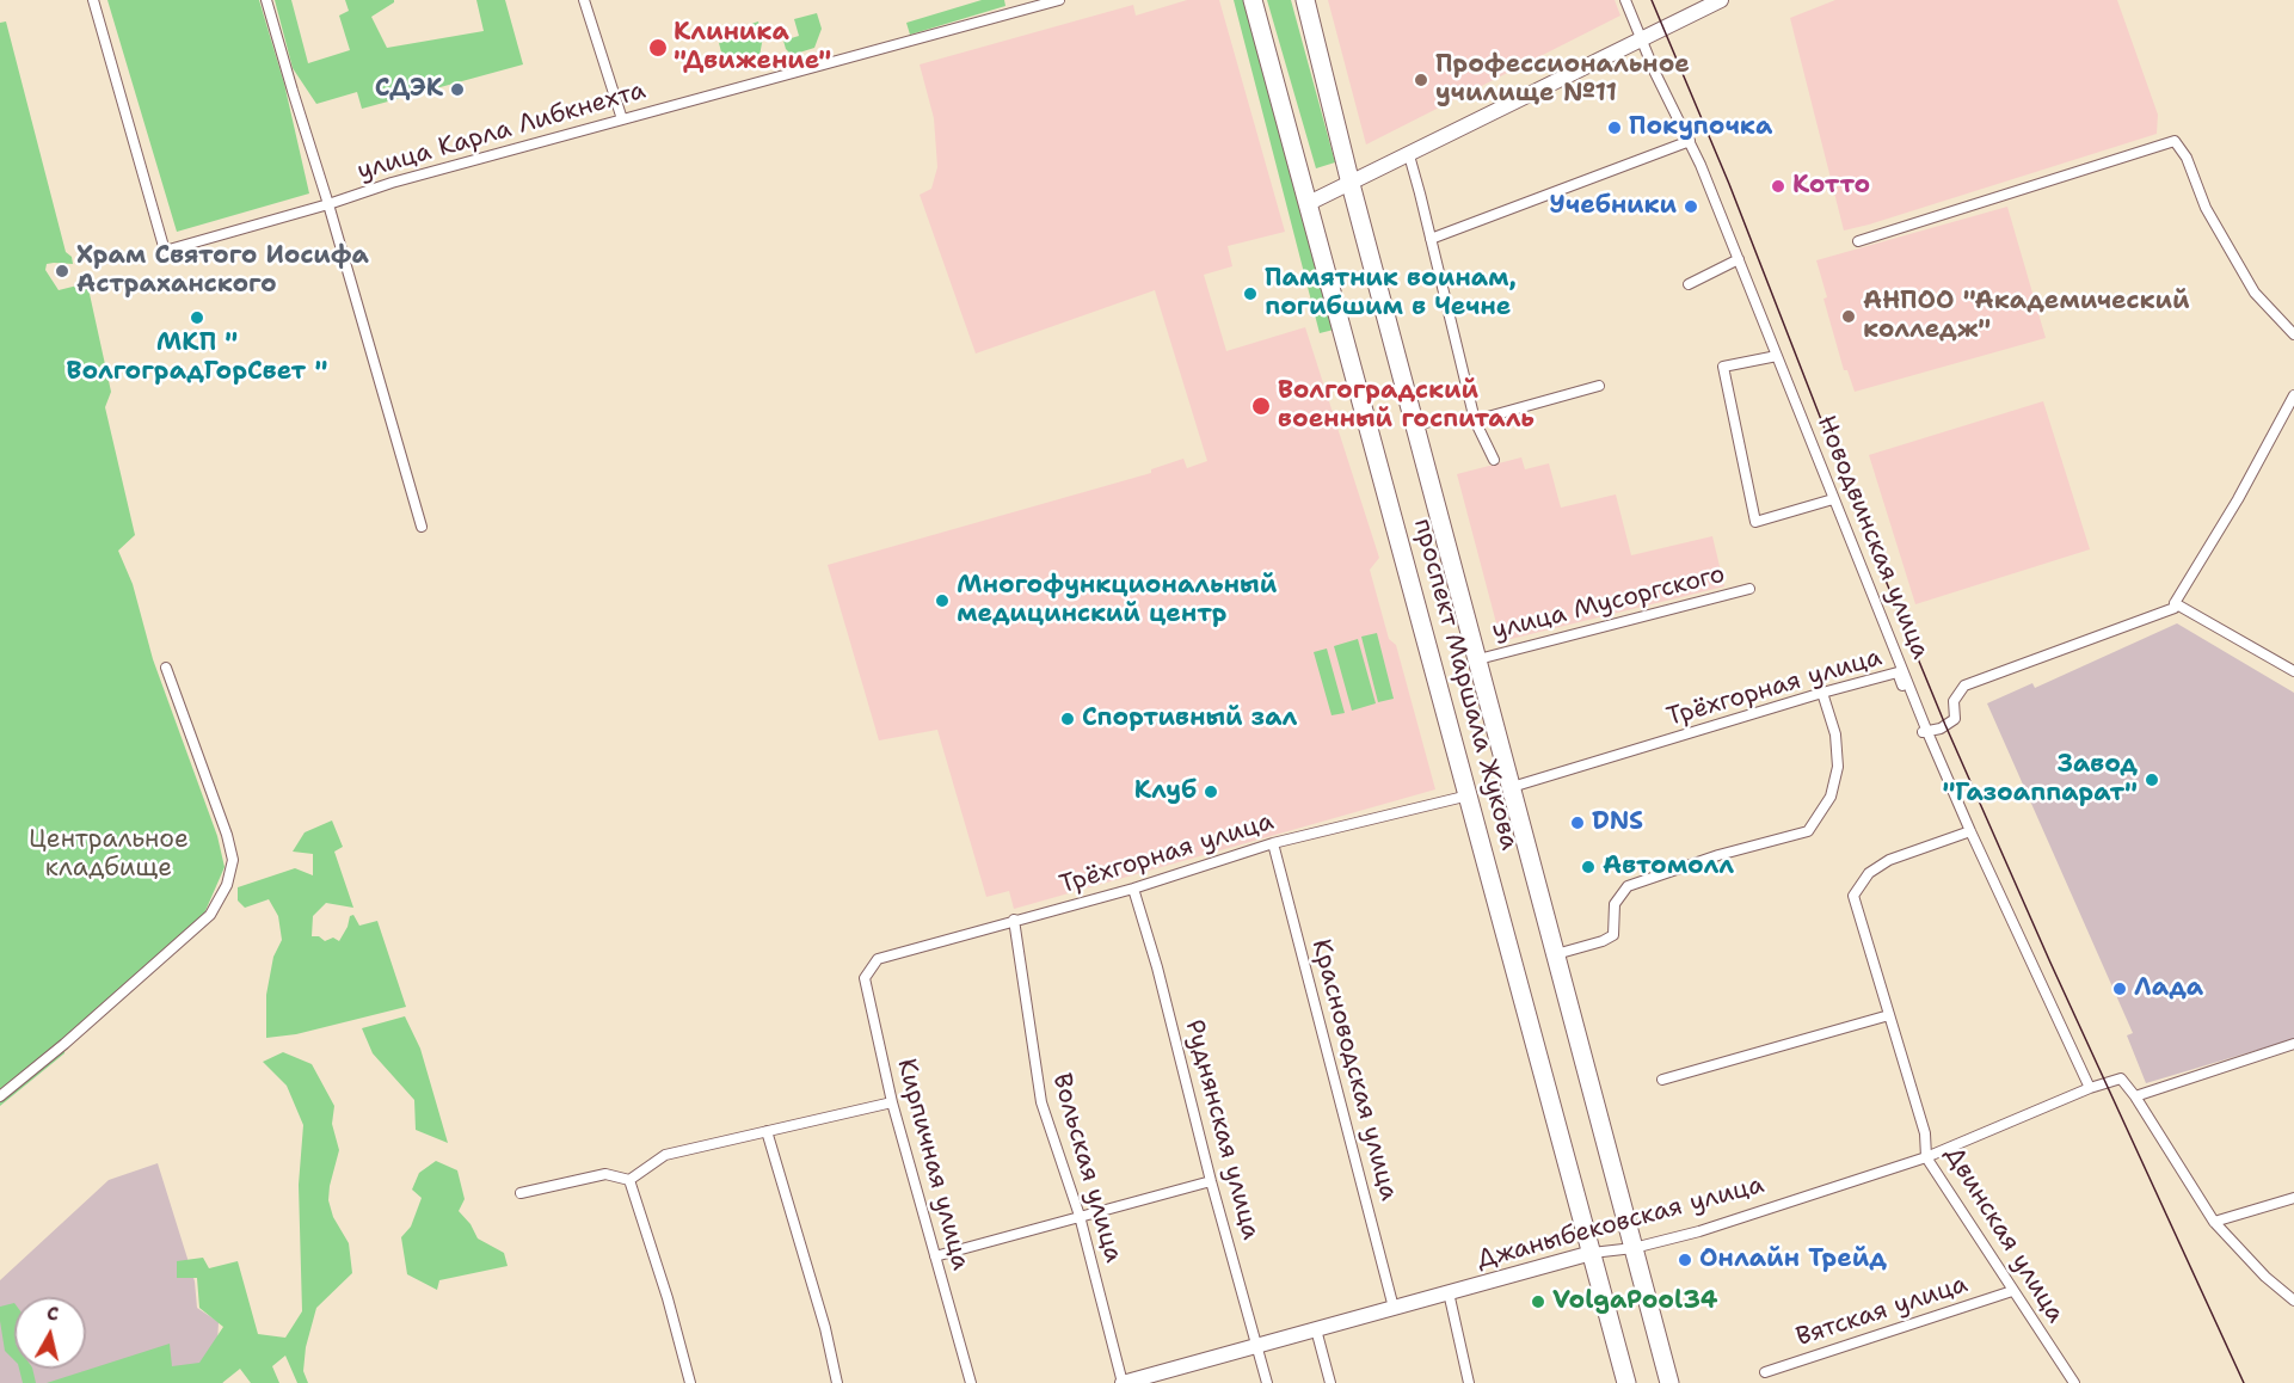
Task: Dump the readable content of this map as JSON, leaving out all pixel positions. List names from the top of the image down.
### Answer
{
  "streets": {
    "highway": ["проспект Маршала Жукова"],
    "main road": ["Джаныбековская улица"],
    "street": [
      "улица Карла Либкнехта",
      "Новодвинская улица",
      "улица Мусоргского",
      "Трёхгорная улица",
      "Красноводская улица",
      "Руднянская улица",
      "Кирпичная улица",
      "Вольская улица",
      "Двинская улица",
      "Вятская улица"
    ]
  },
  "crossings": [
    ["Новодвинская улица", "Трёхгорная улица"],
    ["Новодвинская улица", "Джаныбековская улица"],
    ["Новодвинская улица", "Двинская улица"],
    ["улица Мусоргского", "проспект Маршала Жукова"],
    ["проспект Маршала Жукова", "Трёхгорная улица"],
    ["проспект Маршала Жукова", "Джаныбековская улица"],
    ["Трёхгорная улица", "Красноводская улица"],
    ["Трёхгорная улица", "Руднянская улица"],
    ["Трёхгорная улица", "Кирпичная улица"],
    ["Трёхгорная улица", "Вольская улица"],
    ["Красноводская улица", "Джаныбековская улица"],
    ["Руднянская улица", "Джаныбековская улица"],
    ["Вольская улица", "Джаныбековская улица"],
    ["Джаныбековская улица", "Двинская улица"],
    ["Двинская улица", "Вятская улица"]
  ],
  "parks": ["Центральное кладбище"],
  "places": [
    "Клиника \"Движение\"",
    "Профессиональное училище №11",
    "СДЭК",
    "Покупочка",
    "Котто",
    "Учебники",
    "Храм Святого Иосифа Астраханского",
    "Памятник воинам, погибшим в Чечне",
    "АНПОО \"Академический колледж\"",
    "МКП \" ВолгоградГорСвет \"",
    "Волгоградский военный госпиталь",
    "Многофункциональный медицинский центр",
    "Спортивный зал",
    "Завод \"Газоаппарат\"",
    "Клуб",
    "DNS",
    "Автомолл",
    "Лада",
    "Онлайн Трейд",
    "VolgaPool34"
  ],
  "north": "top"
}
